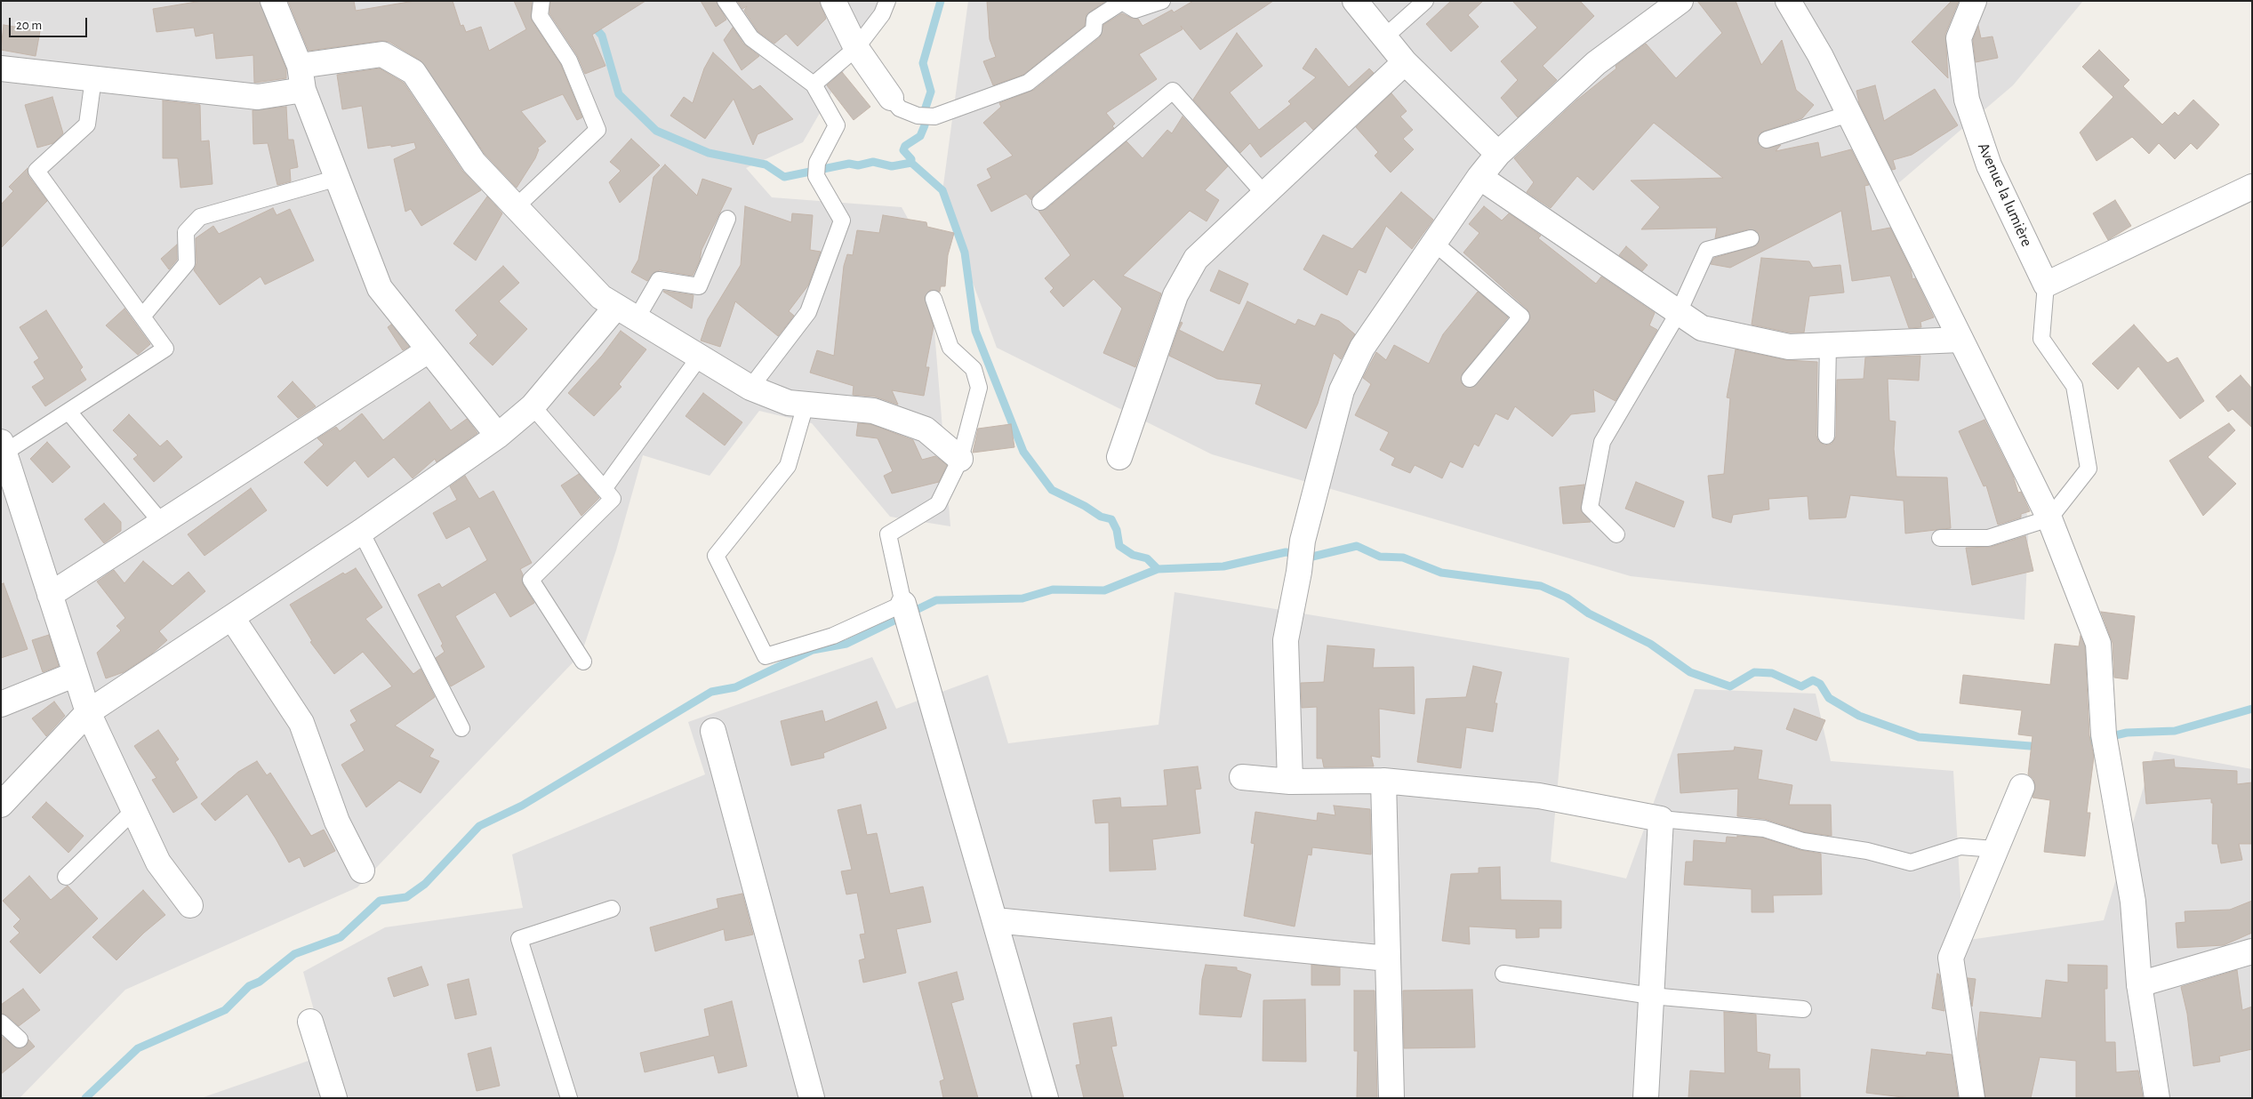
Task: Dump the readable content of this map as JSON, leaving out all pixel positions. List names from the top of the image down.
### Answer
{
  "streets": {
    "street": ["Avenue la lumière"]
  },
  "scale_bar": "20 m"
}
